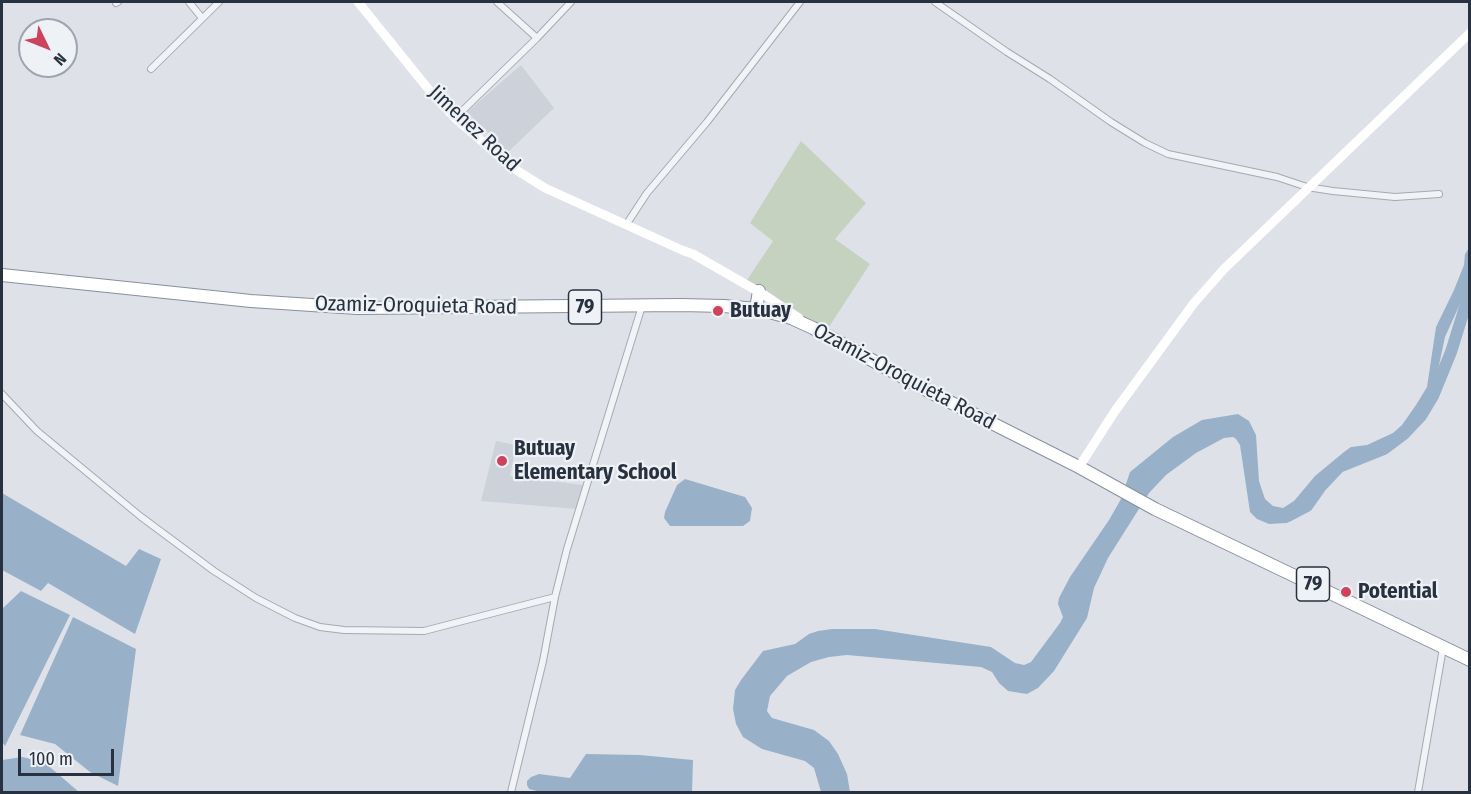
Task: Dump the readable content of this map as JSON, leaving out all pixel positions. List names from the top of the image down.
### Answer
{
  "streets": {
    "highway": ["Ozamiz-Oroquieta Road", "79"],
    "street": ["Jimenez Road"]
  },
  "crossings": [
    ["Jimenez Road", "Ozamiz-Oroquieta Road"]
  ],
  "places": ["Butuay", "Butuay Elementary School", "Potential"],
  "scale_bar": "100 m",
  "north": "bottom right"
}
